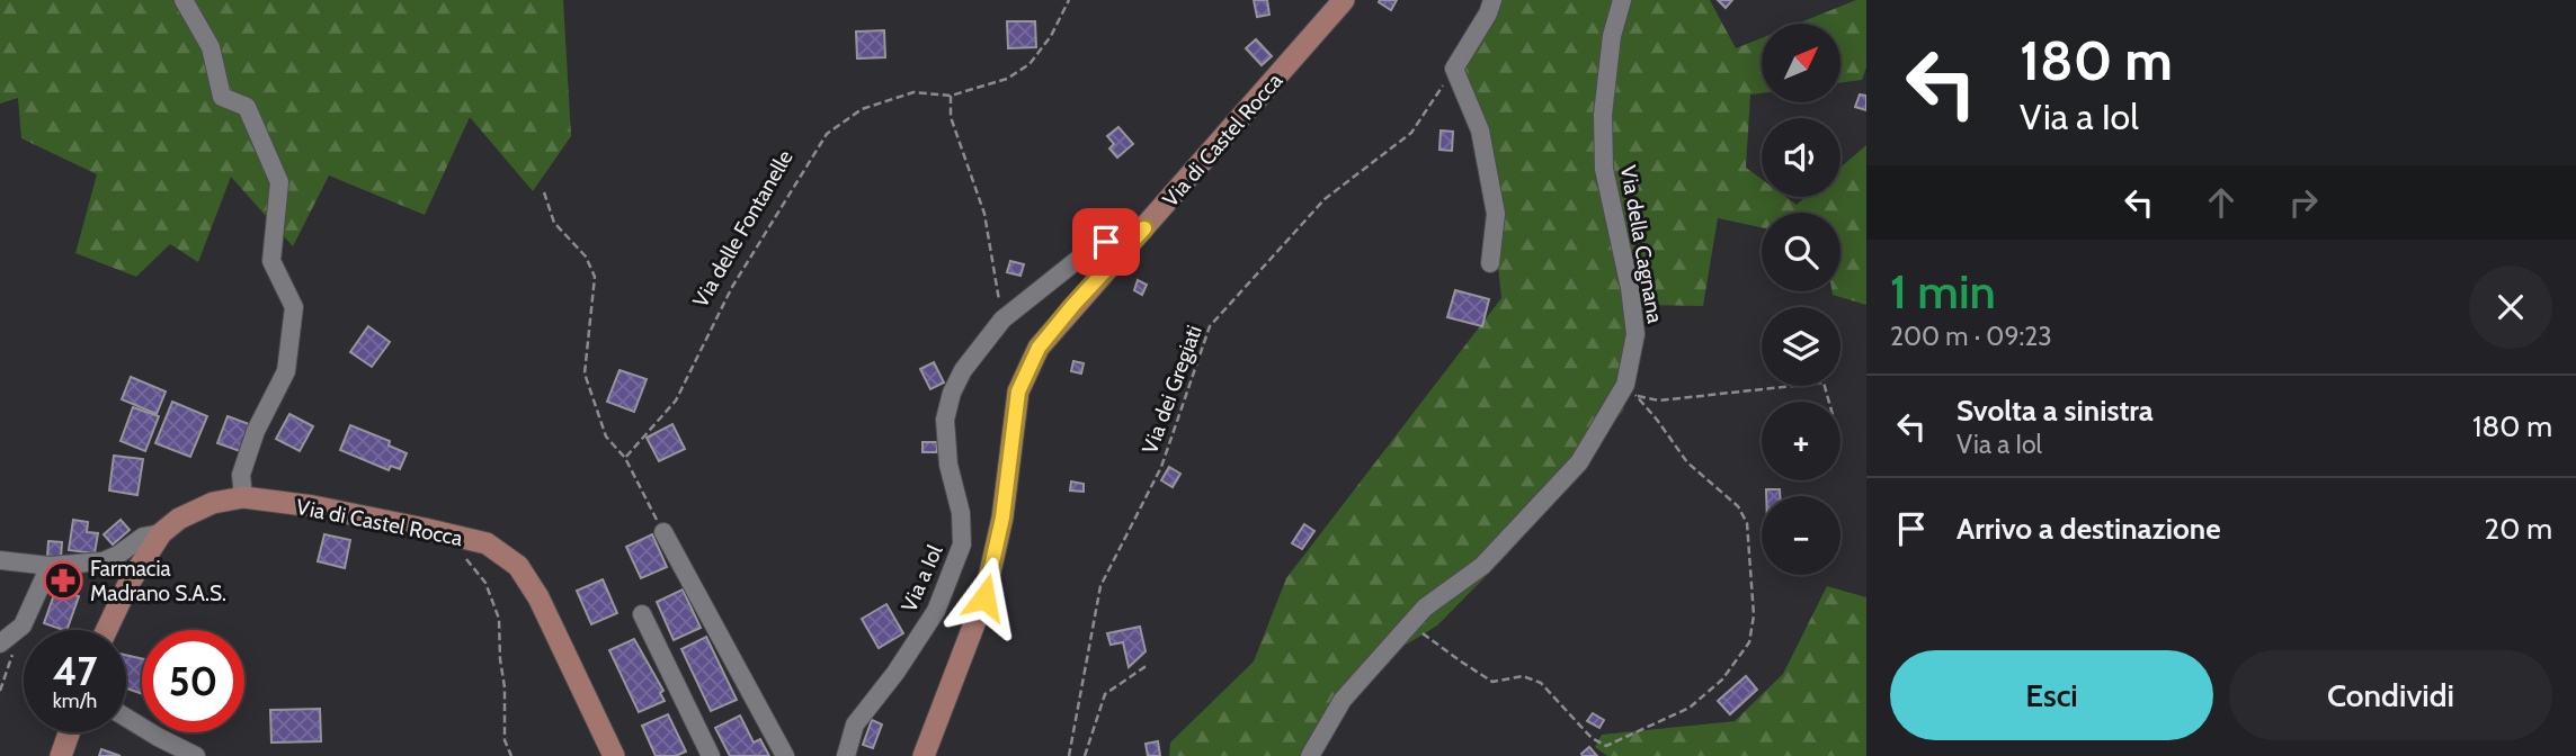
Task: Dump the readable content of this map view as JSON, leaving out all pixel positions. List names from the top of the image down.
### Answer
{
  "streets": {
    "main road": ["Via di Castel Rocca"],
    "street": ["Via della Cagnana", "Via a Iol"],
    "path": ["Via delle Fontanelle", "Via dei Gregiati"]
  },
  "crossings": [
    ["Via di Castel Rocca", "Via a Iol"]
  ],
  "places": {
    "pharmacy": ["Farmacia Madrano S.A.S."]
  },
  "north": "top right",
  "page": {
    "turn": ["180 m", "Via a Iol"],
    "map_buttons": ["+", "−"],
    "heading": ["1 min", "200 m · 09:23"],
    "list": [
      {
        "name": "Svolta a sinistra",
        "note": "Via a Iol",
        "value": "180 m"
      },
      {
        "name": "Arrivo a destinazione",
        "value": "20 m"
      }
    ],
    "speed": "47 km/h",
    "limit": "50",
    "buttons": ["Esci", "Condividi"]
  }
}
